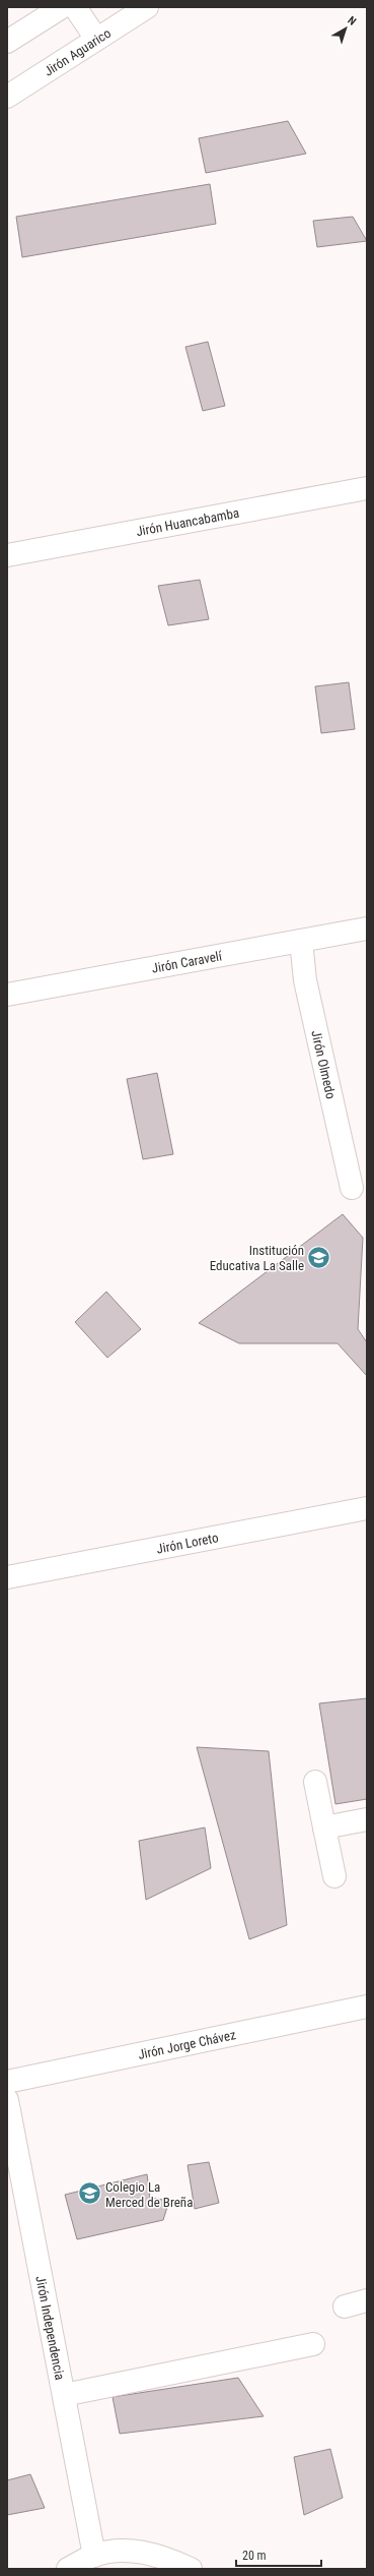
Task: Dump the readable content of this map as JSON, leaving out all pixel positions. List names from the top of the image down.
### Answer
{
  "streets": {
    "street": [
      "Jirón Aguarico",
      "Jirón Huancabamba",
      "Jirón Caravelí",
      "Jirón Olmedo",
      "Jirón Loreto",
      "Jirón Jorge Chávez",
      "Jirón Independencia"
    ]
  },
  "crossings": [
    ["Jirón Caravelí", "Jirón Olmedo"]
  ],
  "places": {
    "school or university": ["Institución Educativa La Salle", "Colegio La Merced de Breña"]
  },
  "scale_bar": "20 m",
  "north": "top right"
}
